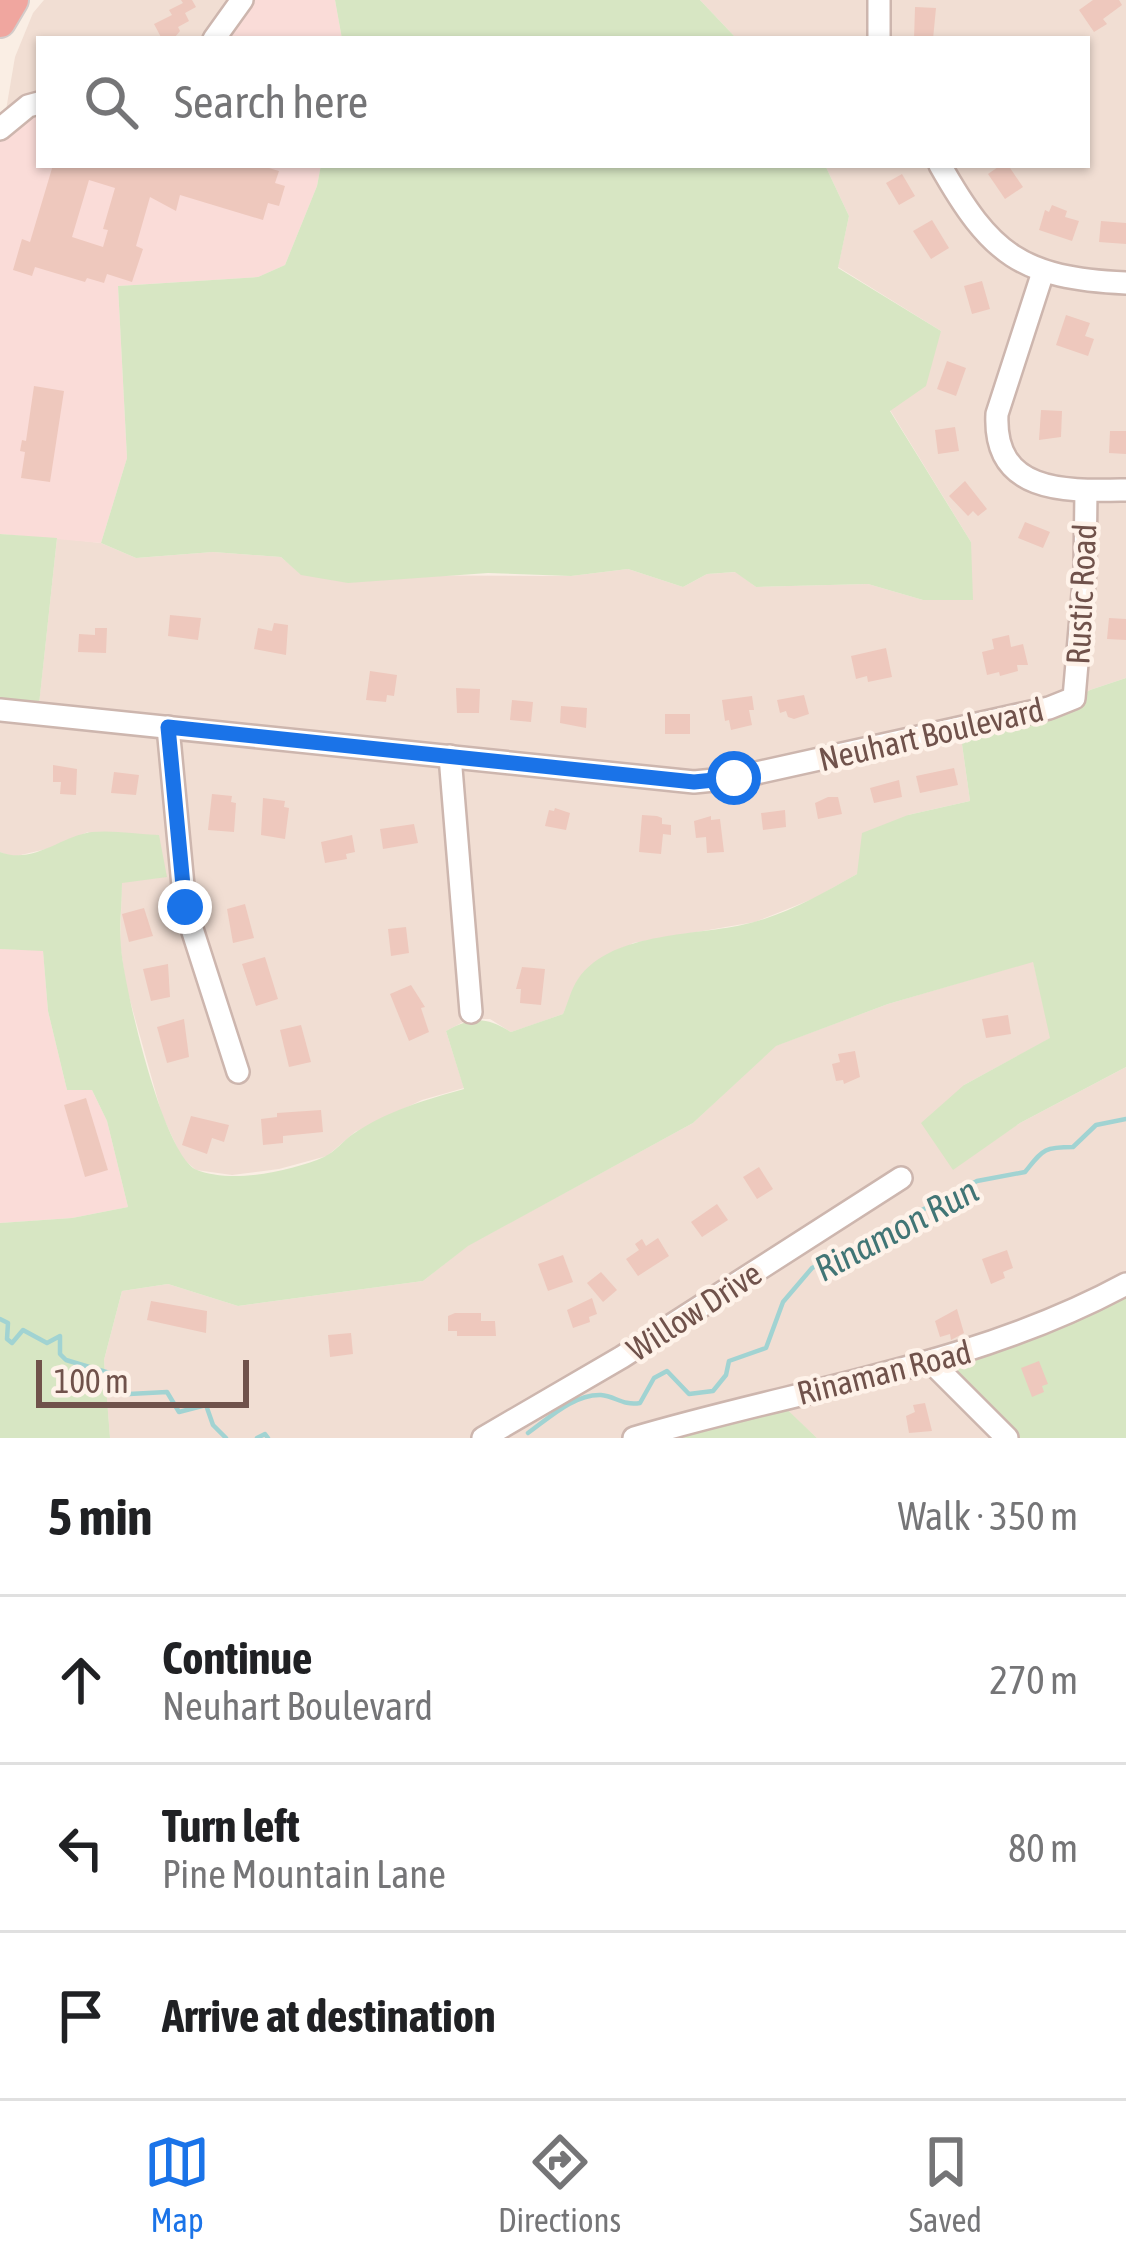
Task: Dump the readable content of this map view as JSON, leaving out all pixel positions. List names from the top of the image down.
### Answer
{
  "streets": {
    "street": [
      "Rustic Road",
      "Neuhart Boulevard",
      "Willow Drive",
      "Rinaman Road"
    ]
  },
  "crossings": [
    ["Rustic Road", "Neuhart Boulevard"]
  ],
  "water": ["Rinamon Run"],
  "scale_bar": "100 m",
  "page": {
    "search": "Search here",
    "scale": "100 m",
    "heading": ["5 min", "Walk · 350 m"],
    "list": [
      ["Continue", "Neuhart Boulevard", "270 m"],
      ["Turn left", "Pine Mountain Lane", "80 m"],
      "Arrive at destination"
    ],
    "nav": ["Map", "Directions", "Saved"]
  }
}
